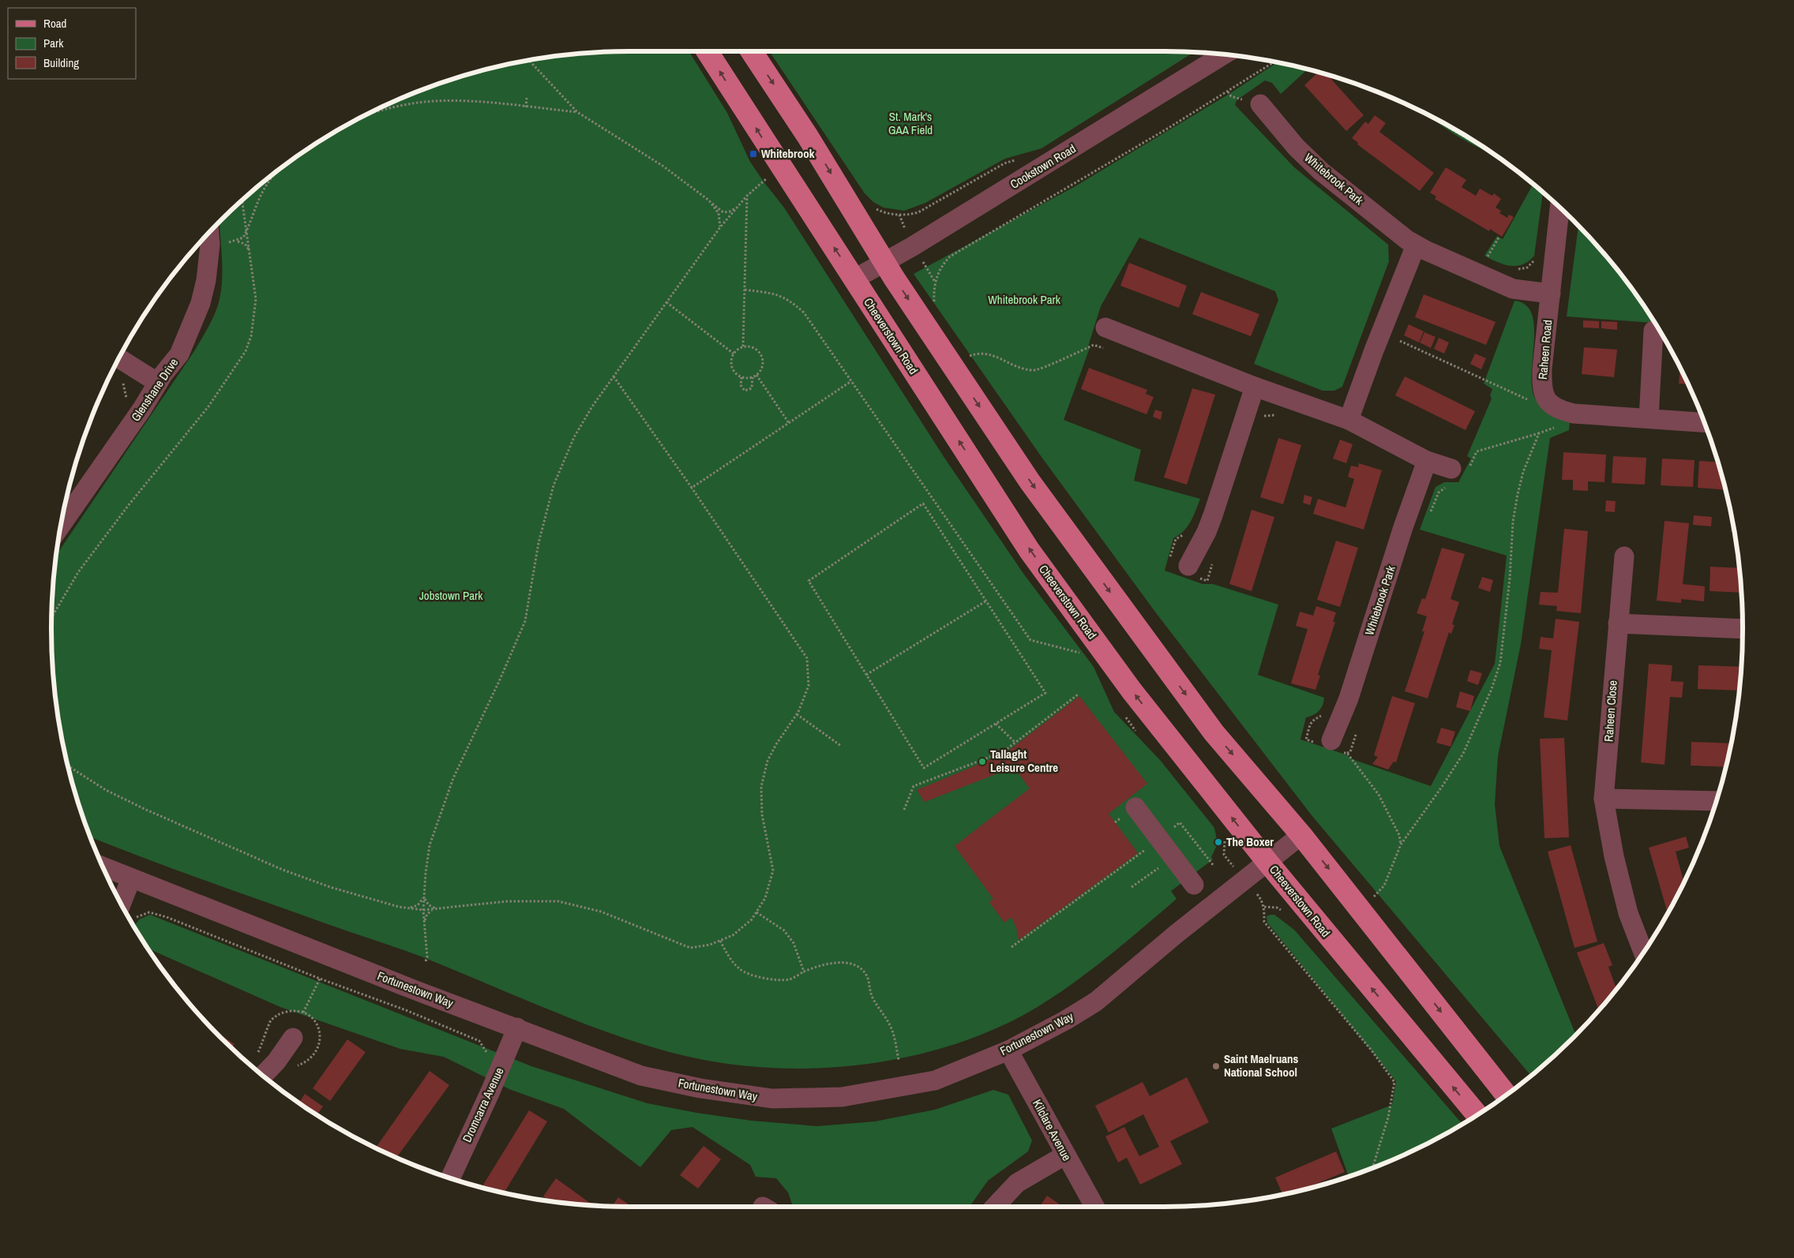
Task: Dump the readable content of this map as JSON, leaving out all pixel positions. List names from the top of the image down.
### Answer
{
  "streets": {
    "main road": ["Cheeverstown Road"],
    "street": [
      "Cookstown Road",
      "Whitebrook Park",
      "Raheen Road",
      "Glenshane Drive",
      "Raheen Close",
      "Fortunestown Way",
      "Dromcarra Avenue",
      "Kilclare Avenue"
    ]
  },
  "crossings": [
    ["Cookstown Road", "Cheeverstown Road"],
    ["Whitebrook Park", "Raheen Road"],
    ["Cheeverstown Road", "Fortunestown Way"],
    ["Fortunestown Way", "Dromcarra Avenue"],
    ["Fortunestown Way", "Kilclare Avenue"]
  ],
  "parks": ["St. Mark's GAA Field", "Whitebrook Park", "Jobstown Park"],
  "places": {
    "transit": ["Whitebrook"],
    "other": ["Tallaght Leisure Centre", "The Boxer", "Saint Maelruans National School"]
  },
  "legend": ["Road", "Park", "Building"]
}
